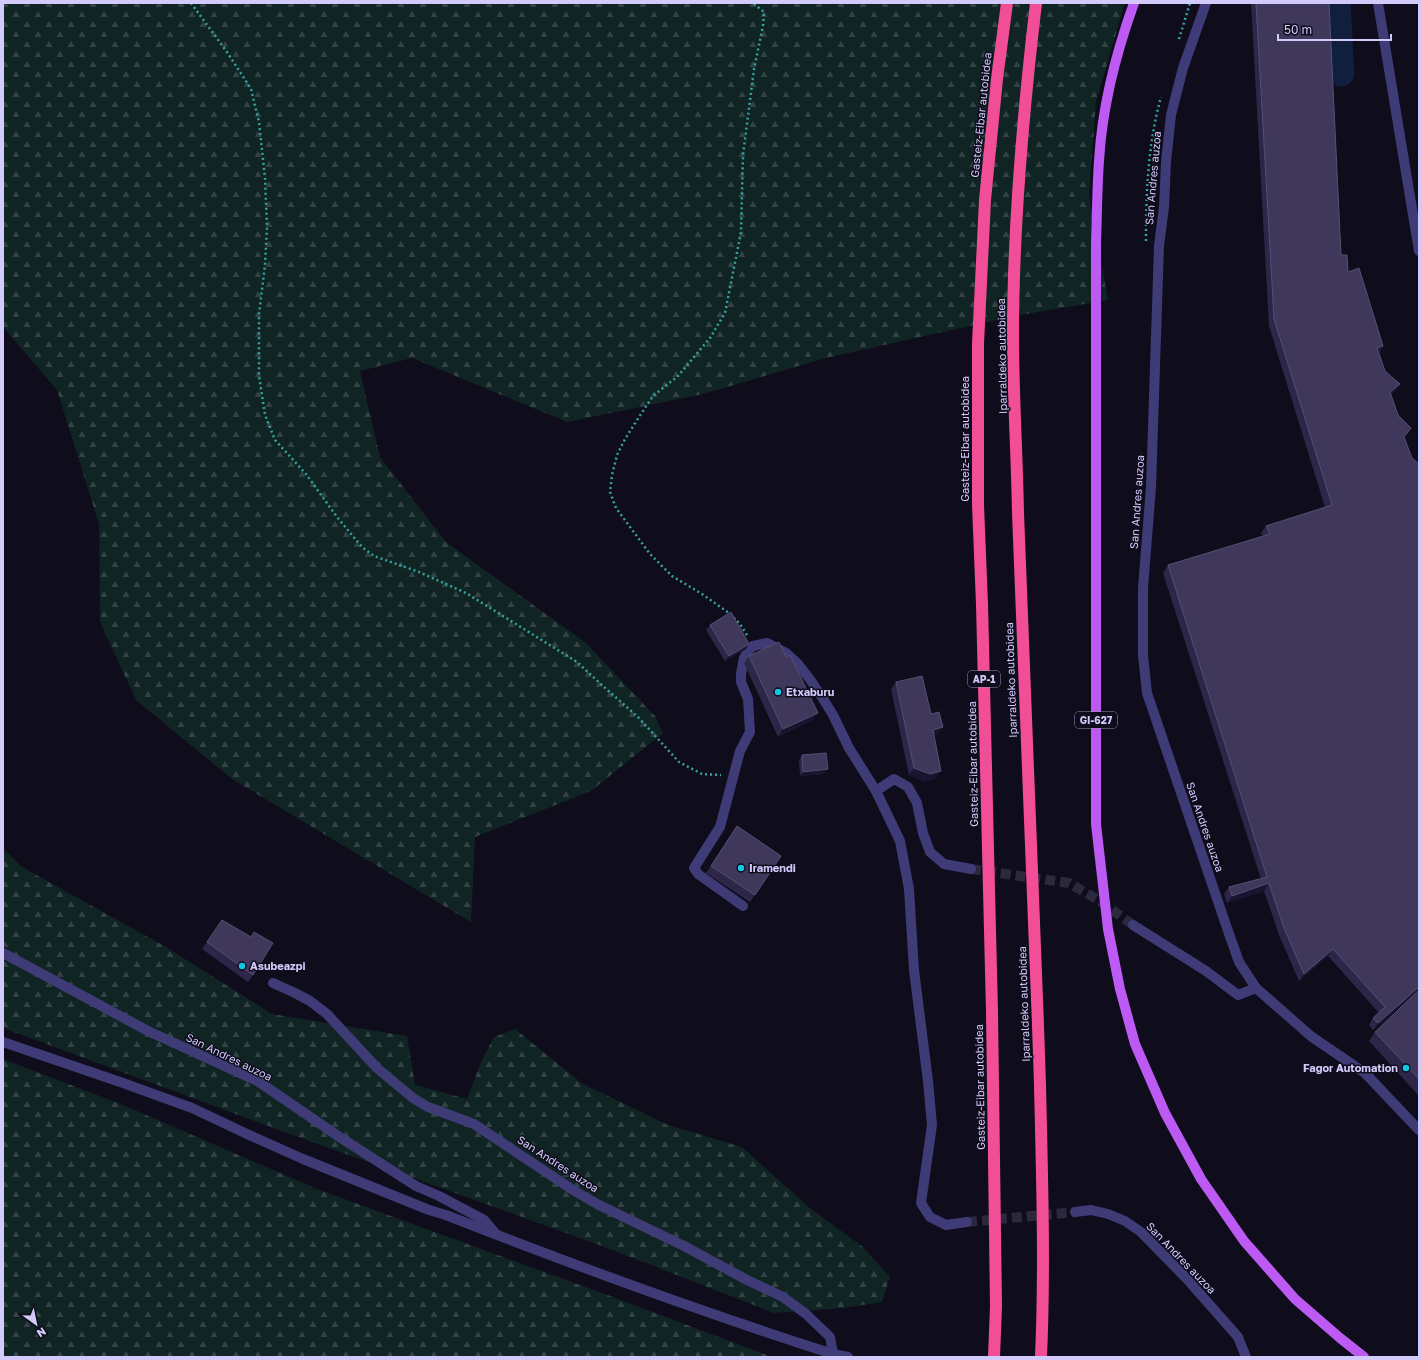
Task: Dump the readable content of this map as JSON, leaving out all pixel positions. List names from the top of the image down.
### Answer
{
  "streets": {
    "highway": ["Gasteiz-Eibar autobidea", "Iparraldeko autobidea", "AP-1"],
    "main road": ["GI-627"],
    "street": ["San Andres auzoa"]
  },
  "places": [
    "Etxaburu",
    "Iramendi",
    "Asubeazpi",
    "Fagor Automation"
  ],
  "scale_bar": "50 m",
  "north": "bottom right"
}
